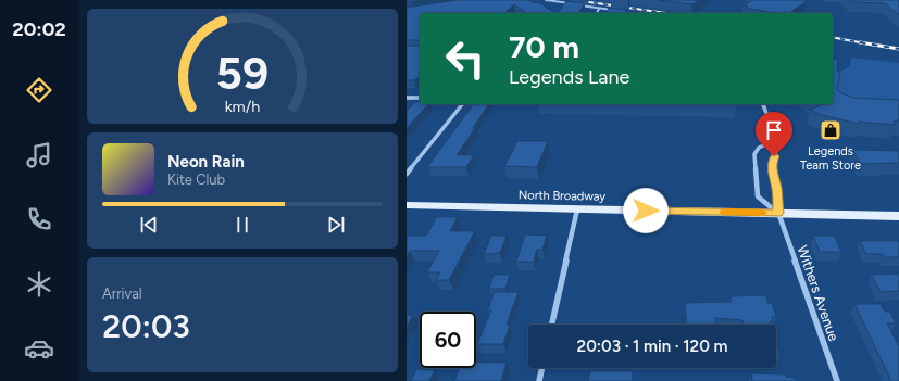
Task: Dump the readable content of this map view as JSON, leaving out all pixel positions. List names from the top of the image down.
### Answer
{
  "streets": {
    "main road": ["North Broadway"],
    "street": ["Withers Avenue"]
  },
  "crossings": [
    ["North Broadway", "Withers Avenue"]
  ],
  "places": {
    "shop": ["Legends Team Store"]
  },
  "page": {
    "tabs": "20:02",
    "turn": ["70 m", "Legends Lane"],
    "song": ["Neon Rain", "Kite Club"],
    "tile": ["Arrival", "20:03"],
    "limit": "60",
    "trip": "20:03 · 1 min · 120 m",
    "gauge": ["59", "km/h"]
  }
}
